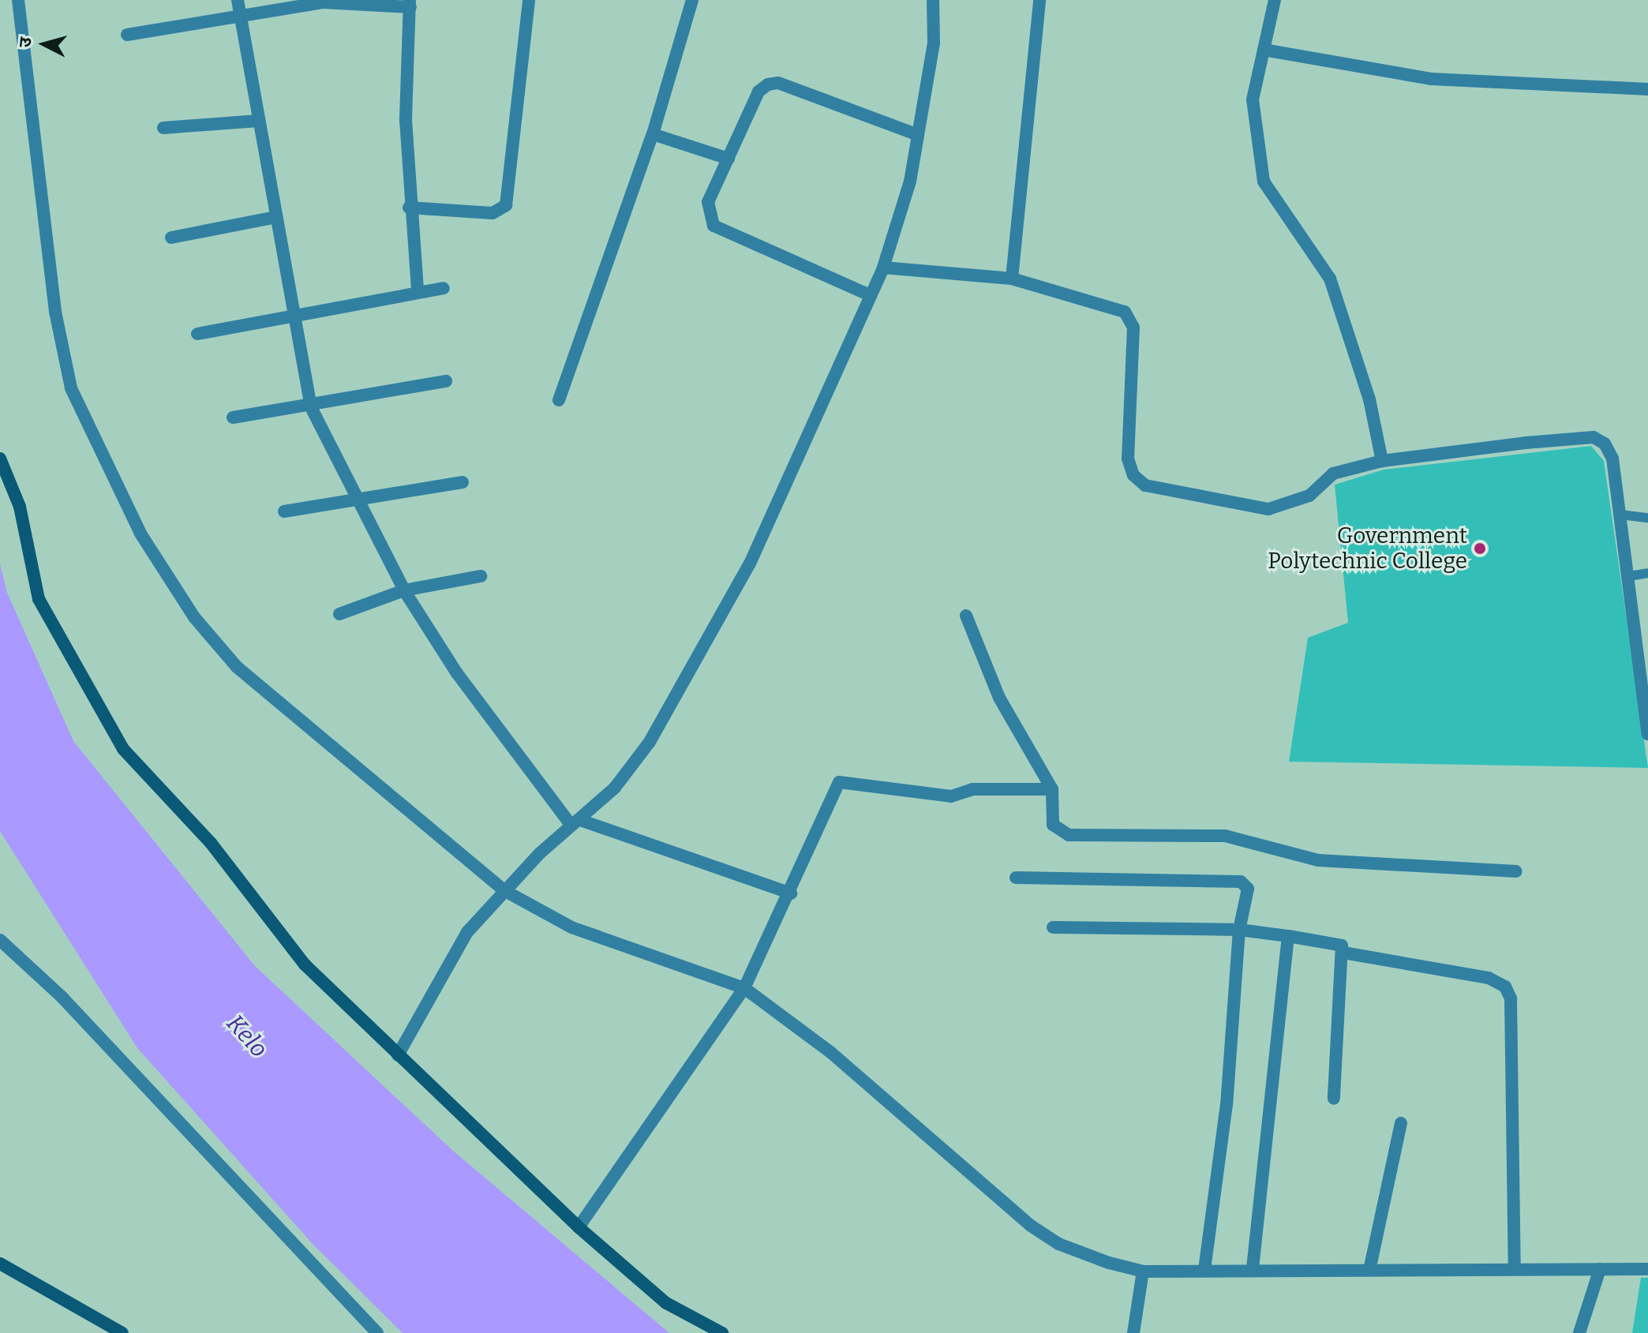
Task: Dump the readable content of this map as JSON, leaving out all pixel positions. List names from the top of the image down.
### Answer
{
  "water": ["Kelo"],
  "places": ["Government Polytechnic College"],
  "north": "left"
}
